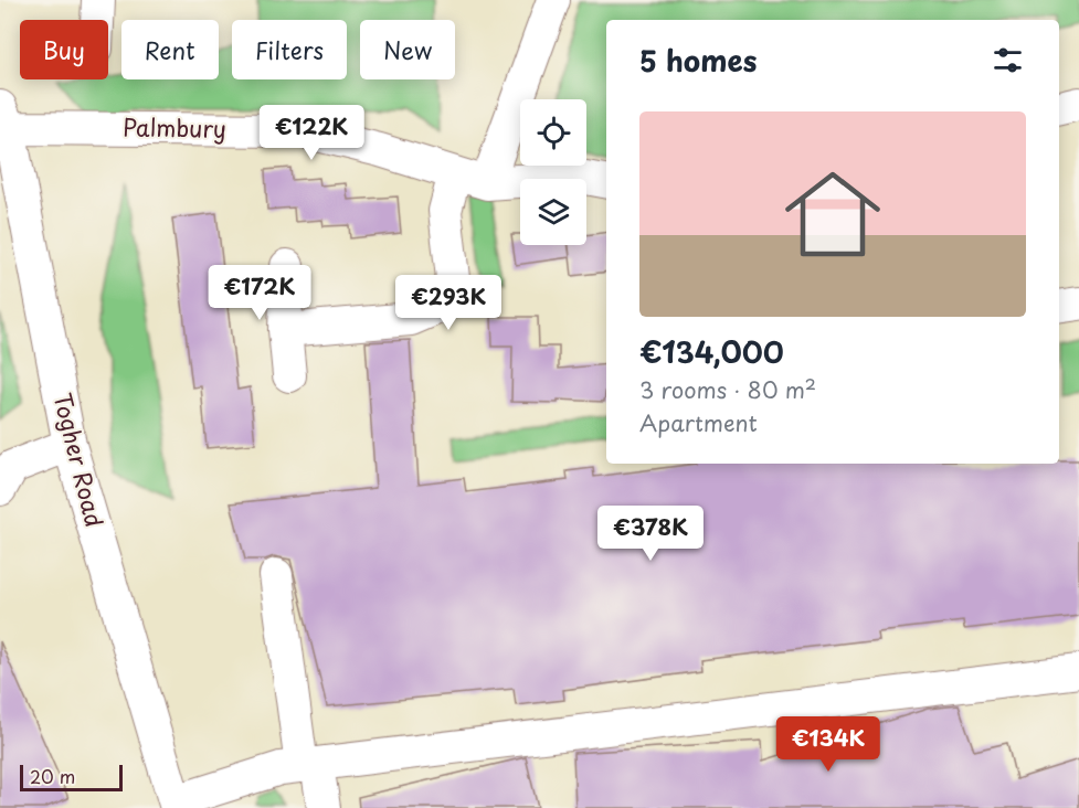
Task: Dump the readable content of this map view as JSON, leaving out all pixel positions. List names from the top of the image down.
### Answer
{
  "streets": {
    "street": ["Palmbury", "Togher Road"]
  },
  "crossings": [
    ["Palmbury", "Togher Road"]
  ],
  "scale_bar": "20 m",
  "page": {
    "chip": [
      "Buy",
      "Rent",
      "Filters",
      "New"
    ],
    "heading": "5 homes",
    "list": [
      {
        "name": "€134,000",
        "note": "3 rooms · 80 m² · Apartment"
      }
    ],
    "price": [
      "€122K",
      "€172K",
      "€293K",
      "€378K",
      "€134K"
    ],
    "scale": "20 m"
  }
}
